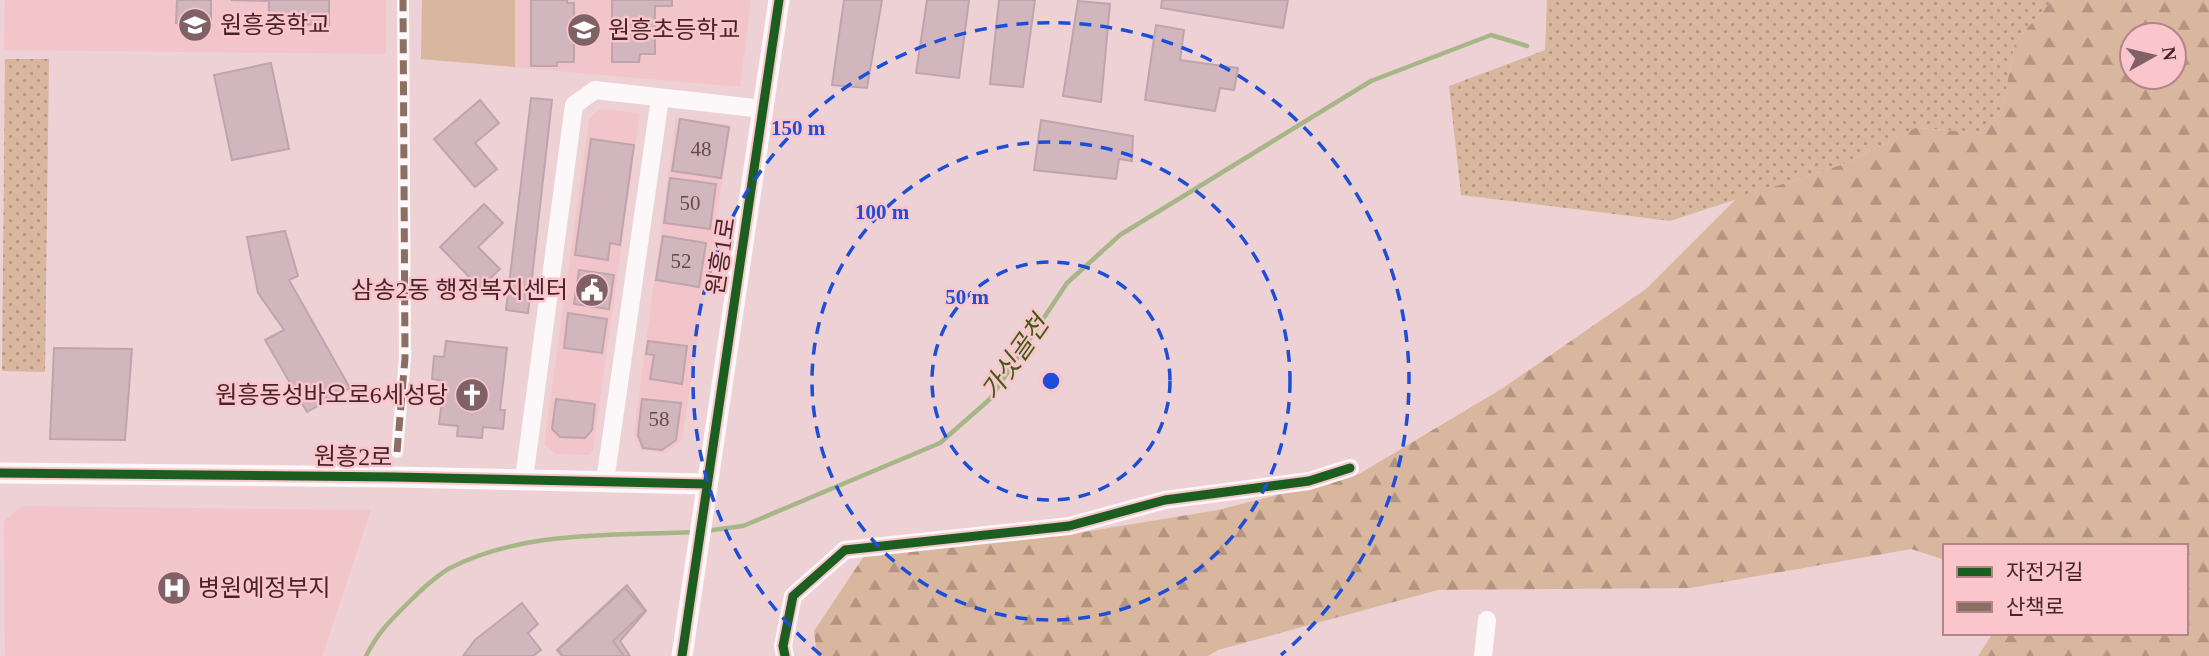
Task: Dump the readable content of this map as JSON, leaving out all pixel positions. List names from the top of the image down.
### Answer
{
  "streets": {
    "street": ["원흥1로", "원흥2로"]
  },
  "crossings": [
    ["원흥1로", "원흥2로"]
  ],
  "water": ["가싯골천"],
  "places": {
    "school or university": ["원흥중학교", "원흥초등학교"],
    "public building": ["삼송2동 행정복지센터"],
    "church": ["원흥동성바오로6세성당"],
    "hospital": ["병원예정부지"]
  },
  "house_numbers": [
    "48",
    "50",
    "52",
    "58"
  ],
  "legend": ["자전거길", "산책로"],
  "north": "right",
  "rings": ["150 m", "100 m", "50 m"]
}
